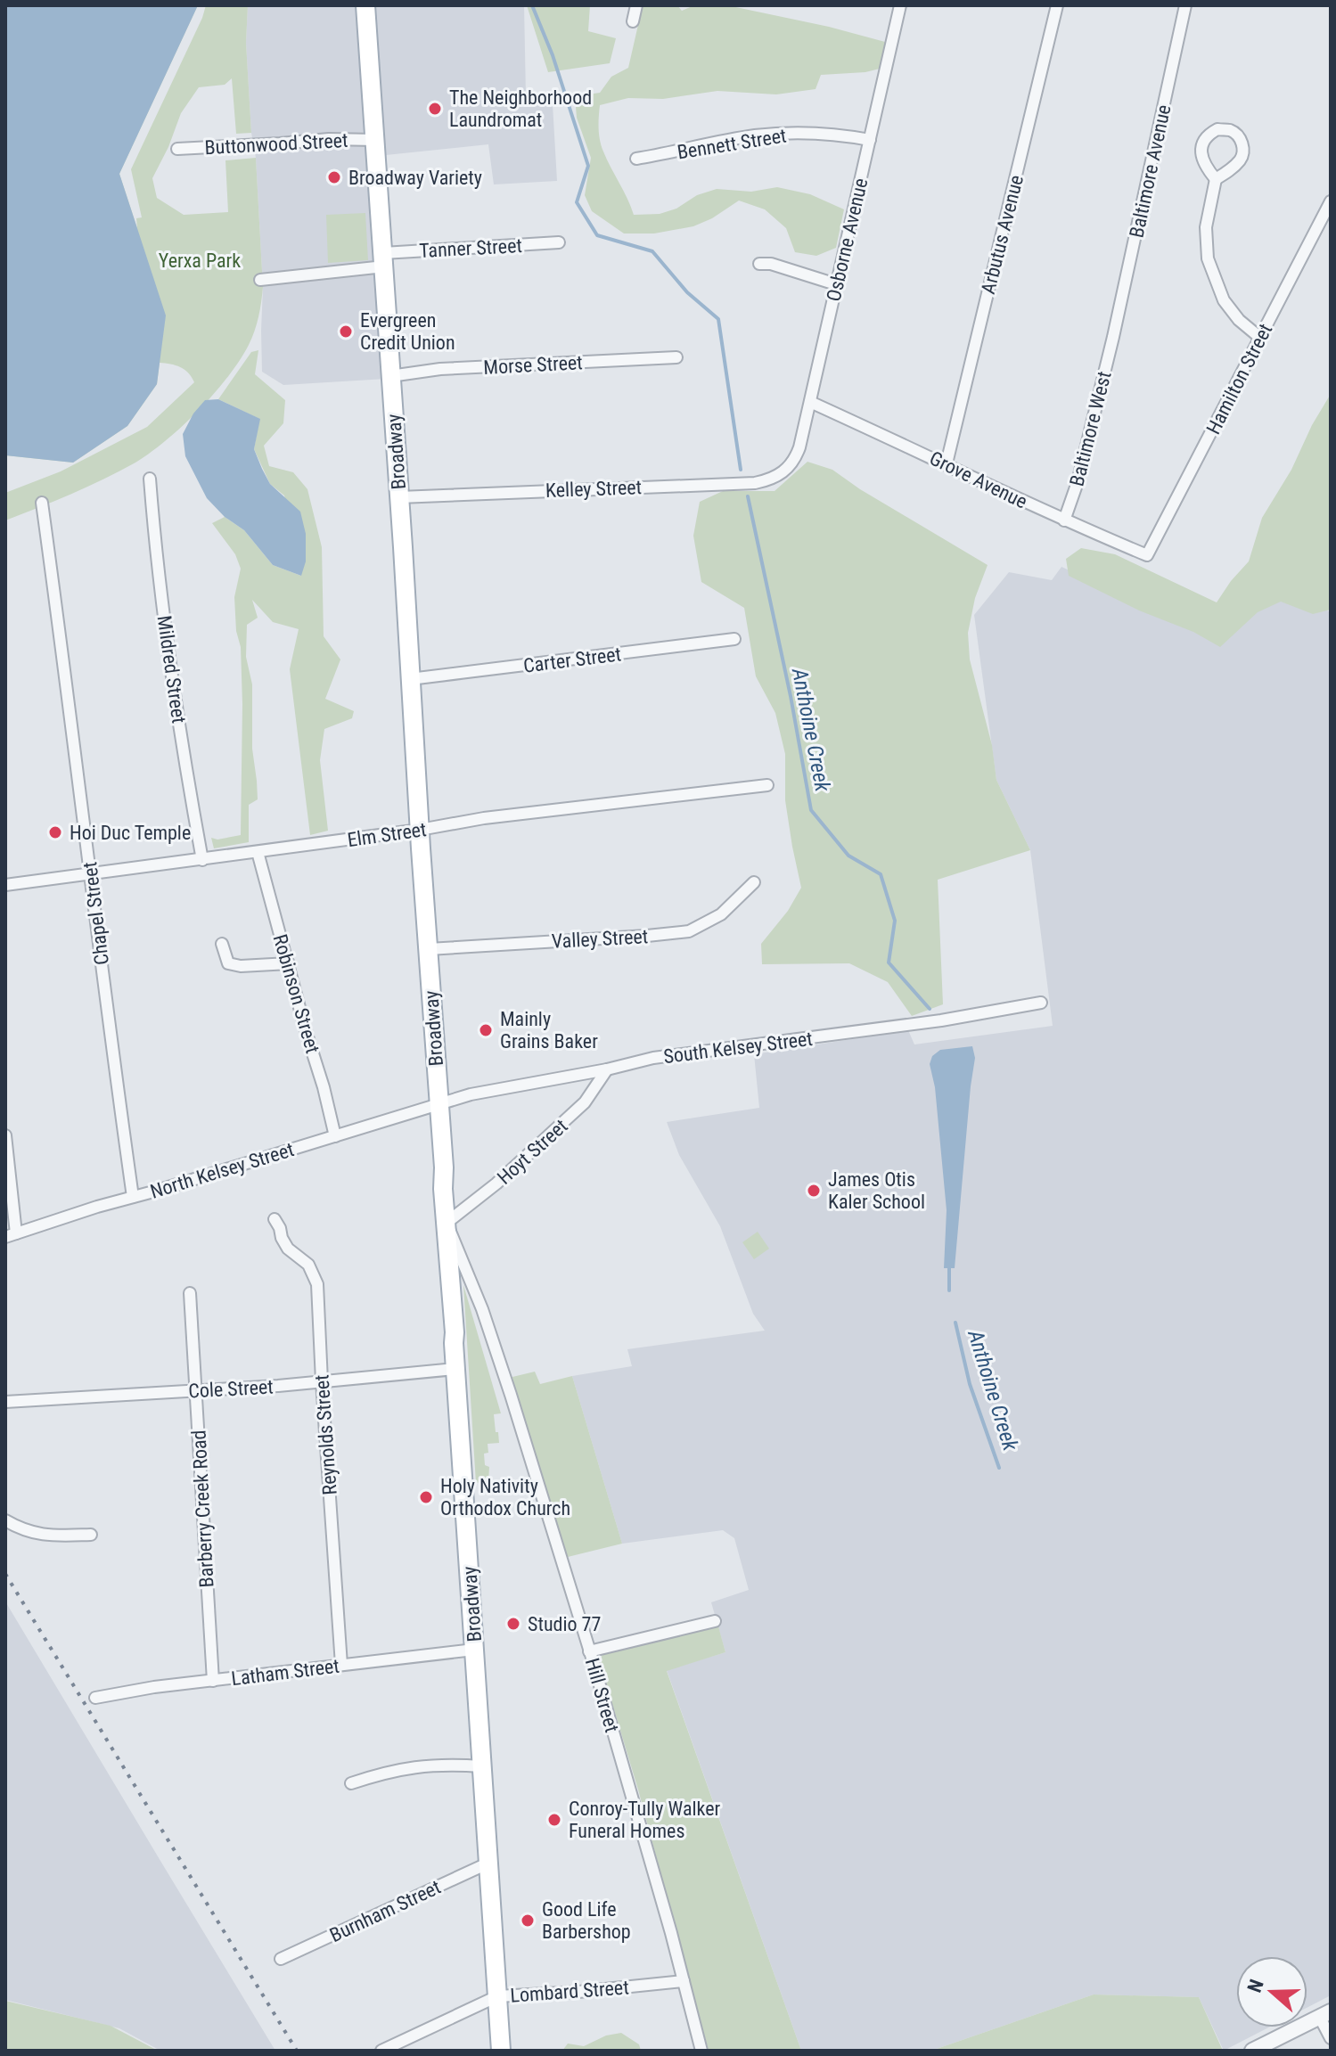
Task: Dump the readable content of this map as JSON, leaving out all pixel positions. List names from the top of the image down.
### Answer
{
  "streets": {
    "main road": ["Broadway"],
    "street": [
      "Buttonwood Street",
      "Bennett Street",
      "Baltimore Avenue",
      "Arbutus Avenue",
      "Osborne Avenue",
      "Tanner Street",
      "Morse Street",
      "Hamilton Street",
      "Baltimore West",
      "Grove Avenue",
      "Kelley Street",
      "Carter Street",
      "Mildred Street",
      "Elm Street",
      "Chapel Street",
      "Valley Street",
      "Robinson Street",
      "South Kelsey Street",
      "Hoyt Street",
      "North Kelsey Street",
      "Cole Street",
      "Reynolds Street",
      "Barberry Creek Road",
      "Latham Street",
      "Hill Street",
      "Burnham Street",
      "Lombard Street"
    ]
  },
  "crossings": [
    ["Buttonwood Street", "Broadway"],
    ["Bennett Street", "Osborne Avenue"],
    ["Baltimore Avenue", "Baltimore West"],
    ["Arbutus Avenue", "Grove Avenue"],
    ["Osborne Avenue", "Grove Avenue"],
    ["Osborne Avenue", "Kelley Street"],
    ["Tanner Street", "Broadway"],
    ["Morse Street", "Broadway"],
    ["Hamilton Street", "Grove Avenue"],
    ["Baltimore West", "Grove Avenue"],
    ["Broadway", "Kelley Street"],
    ["Broadway", "Carter Street"],
    ["Broadway", "Elm Street"],
    ["Broadway", "Valley Street"],
    ["Broadway", "South Kelsey Street"],
    ["Broadway", "Hoyt Street"],
    ["Broadway", "North Kelsey Street"],
    ["Broadway", "Cole Street"],
    ["Broadway", "Latham Street"],
    ["Broadway", "Hill Street"],
    ["Broadway", "Burnham Street"],
    ["Broadway", "Lombard Street"],
    ["Mildred Street", "Elm Street"],
    ["Elm Street", "Chapel Street"],
    ["Elm Street", "Robinson Street"],
    ["Chapel Street", "North Kelsey Street"],
    ["Robinson Street", "North Kelsey Street"],
    ["South Kelsey Street", "Hoyt Street"],
    ["South Kelsey Street", "North Kelsey Street"],
    ["Hoyt Street", "Hill Street"],
    ["Cole Street", "Reynolds Street"],
    ["Cole Street", "Barberry Creek Road"],
    ["Reynolds Street", "Latham Street"],
    ["Barberry Creek Road", "Latham Street"],
    ["Hill Street", "Lombard Street"]
  ],
  "water": ["Anthoine Creek"],
  "parks": ["Yerxa Park"],
  "places": [
    "The Neighborhood Laundromat",
    "Broadway Variety",
    "Evergreen Credit Union",
    "Hoi Duc Temple",
    "Mainly Grains Baker",
    "James Otis Kaler School",
    "Holy Nativity Orthodox Church",
    "Studio 77",
    "Conroy-Tully Walker Funeral Homes",
    "Good Life Barbershop"
  ],
  "north": "left"
}
